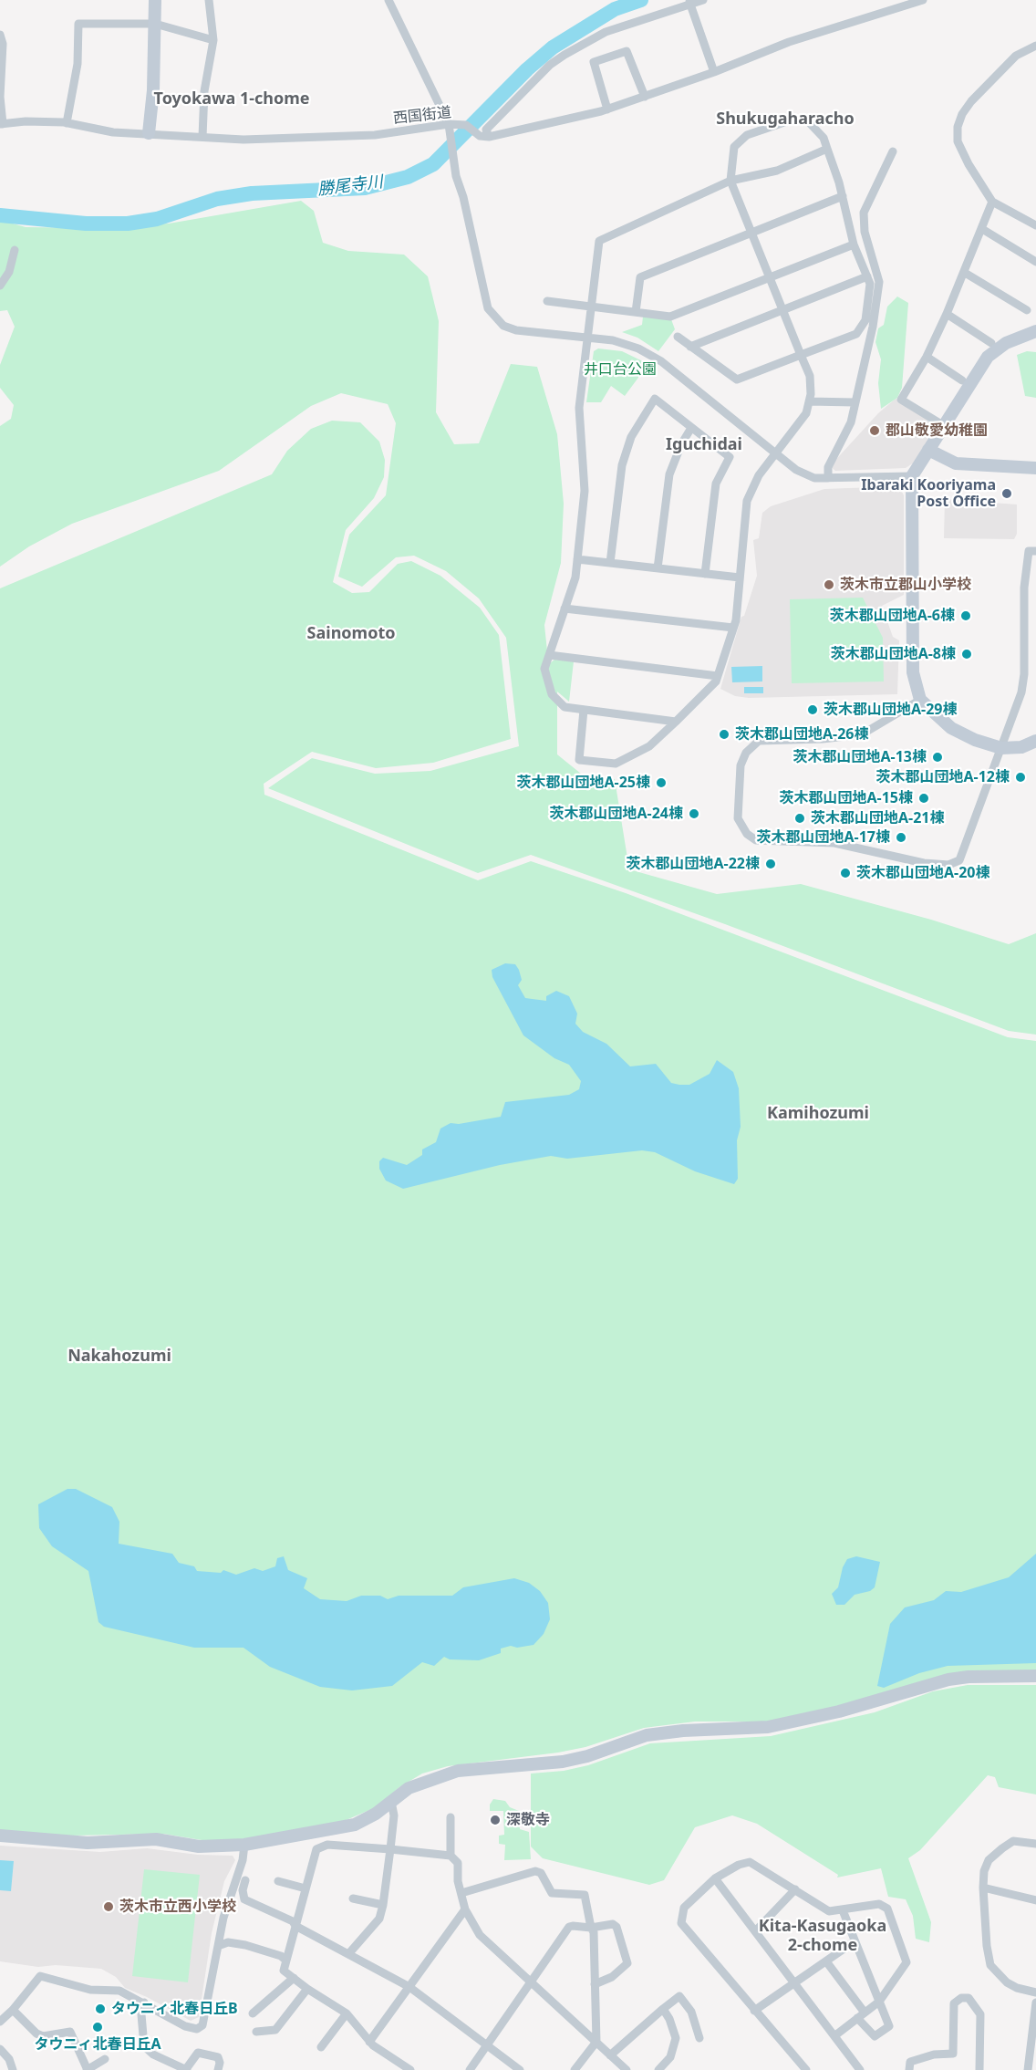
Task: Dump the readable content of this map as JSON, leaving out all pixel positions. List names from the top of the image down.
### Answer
{
  "streets": {
    "street": ["西国街道"]
  },
  "districts": [
    "Toyokawa 1-chome",
    "Shukugaharacho",
    "Iguchidai",
    "Sainomoto",
    "Kamihozumi",
    "Nakahozumi",
    "Kita-Kasugaoka 2-chome"
  ],
  "water": ["勝尾寺川"],
  "parks": ["井口台公園"],
  "places": [
    "郡山敬愛幼稚園",
    "Ibaraki Kooriyama Post Office",
    "茨木市立郡山小学校",
    "茨木郡山団地A-6棟",
    "茨木郡山団地A-8棟",
    "茨木郡山団地A-29棟",
    "茨木郡山団地A-26棟",
    "茨木郡山団地A-13棟",
    "茨木郡山団地A-12棟",
    "茨木郡山団地A-25棟",
    "茨木郡山団地A-15棟",
    "茨木郡山団地A-24棟",
    "茨木郡山団地A-21棟",
    "茨木郡山団地A-17棟",
    "茨木郡山団地A-22棟",
    "茨木郡山団地A-20棟",
    "深敬寺",
    "茨木市立西小学校",
    "タウニィ北春日丘B",
    "タウニィ北春日丘A"
  ]
}
